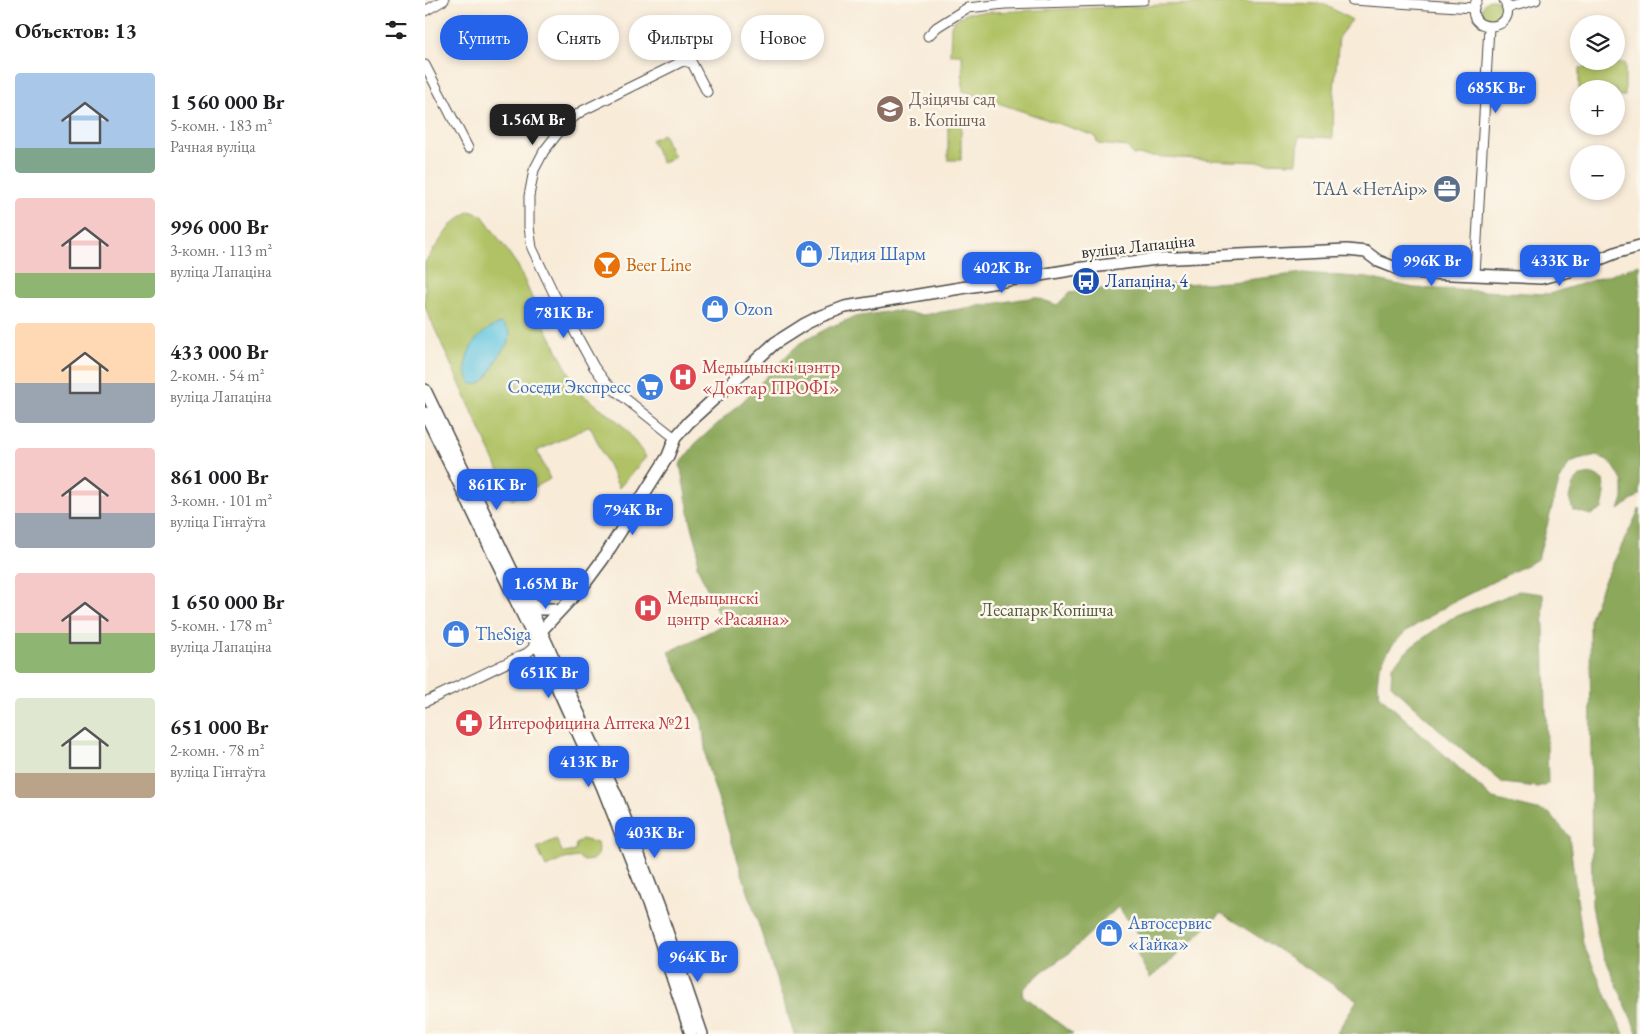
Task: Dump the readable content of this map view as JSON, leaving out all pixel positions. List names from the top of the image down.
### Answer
{
  "streets": {
    "main road": ["вуліца Лапаціна"]
  },
  "parks": ["Лесапарк Копішча"],
  "places": {
    "school or university": ["Дзіцячы сад в. Копішча"],
    "office": ["ТАА «НетАір»"],
    "shop": [
      "Лидия Шарм",
      "Ozon",
      "TheSiga",
      "Автосервис «Гайка»"
    ],
    "bar": ["Beer Line"],
    "bus stop": ["Лапаціна, 4"],
    "hospital": ["Медыцынскі цэнтр «Доктар ПРОФІ»", "Медыцынскі цэнтр «Расаяна»"],
    "supermarket": ["Соседи Экспресс"],
    "pharmacy": ["Интерофицина Аптека №21"]
  },
  "page": {
    "heading": "Объектов: 13",
    "map_buttons": ["+", "−"],
    "chip": [
      "Купить",
      "Снять",
      "Фильтры",
      "Новое"
    ],
    "list": [
      {
        "name": "1 560 000 Br",
        "note": "5-комн. · 183 m² · Рачная вуліца"
      },
      {
        "name": "996 000 Br",
        "note": "3-комн. · 113 m² · вуліца Лапаціна"
      },
      {
        "name": "433 000 Br",
        "note": "2-комн. · 54 m² · вуліца Лапаціна"
      },
      {
        "name": "861 000 Br",
        "note": "3-комн. · 101 m² · вуліца Гінтаўта"
      },
      {
        "name": "1 650 000 Br",
        "note": "5-комн. · 178 m² · вуліца Лапаціна"
      },
      {
        "name": "651 000 Br",
        "note": "2-комн. · 78 m² · вуліца Гінтаўта"
      }
    ],
    "price": [
      "685K Br",
      "1.56M Br",
      "996K Br",
      "433K Br",
      "402K Br",
      "781K Br",
      "861K Br",
      "794K Br",
      "1.65M Br",
      "651K Br",
      "413K Br",
      "403K Br",
      "964K Br"
    ]
  }
}
